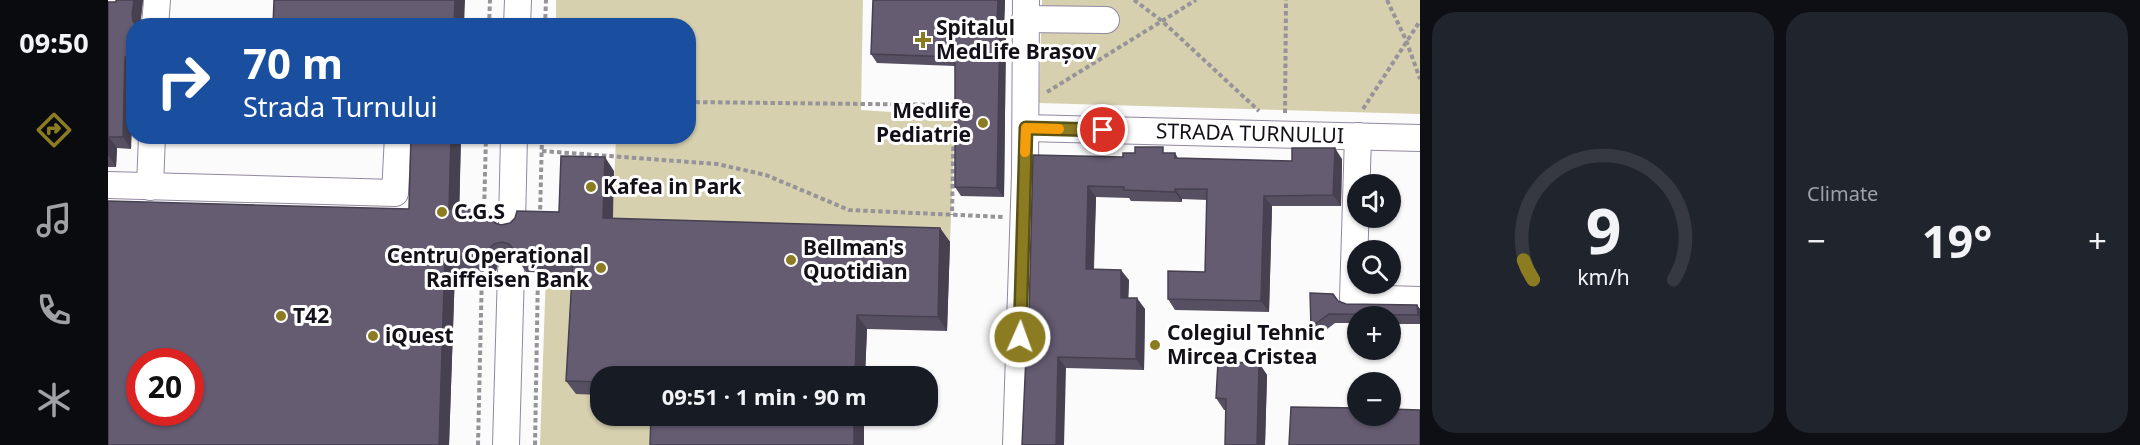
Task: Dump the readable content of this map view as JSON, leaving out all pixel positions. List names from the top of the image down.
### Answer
{
  "streets": {
    "street": ["STRADA TURNULUI"]
  },
  "places": {
    "health": ["Spitalul MedLife Brașov"],
    "other": [
      "Medlife Pediatrie",
      "Kafea in Park",
      "C.G.S",
      "Bellman's Quotidian",
      "Centru Operațional Raiffeisen Bank",
      "T42",
      "iQuest",
      "Colegiul Tehnic Mircea Cristea"
    ]
  },
  "page": {
    "tabs": "09:50",
    "tile": "Climate",
    "turn": ["70 m", "Strada Turnului"],
    "map_buttons": ["+", "−"],
    "heat": ["−", "19°", "+"],
    "limit": "20",
    "trip": "09:51 · 1 min · 90 m",
    "gauge": ["9", "km/h"]
  }
}
